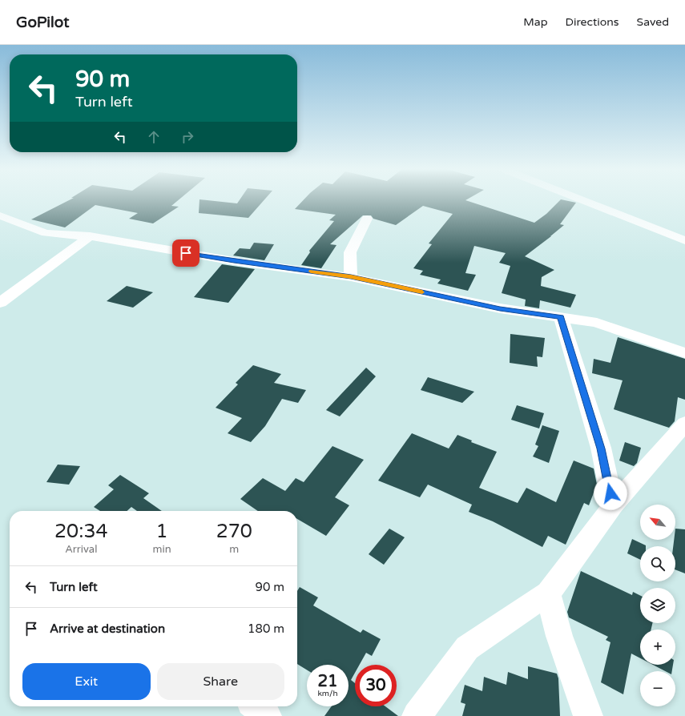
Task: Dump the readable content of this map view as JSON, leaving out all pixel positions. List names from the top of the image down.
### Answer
{
  "north": "top left",
  "page": {
    "header": "GoPilot",
    "nav": ["Map", "Directions", "Saved"],
    "turn": ["90 m", "Turn left"],
    "map_buttons": ["+", "−"],
    "eta": [
      "20:34",
      "Arrival",
      "1",
      "min",
      "270",
      "m"
    ],
    "list": [
      {
        "name": "Turn left",
        "value": "90 m"
      },
      {
        "name": "Arrive at destination",
        "value": "180 m"
      }
    ],
    "buttons": ["Exit", "Share"],
    "speed": "21 km/h",
    "limit": "30"
  }
}
